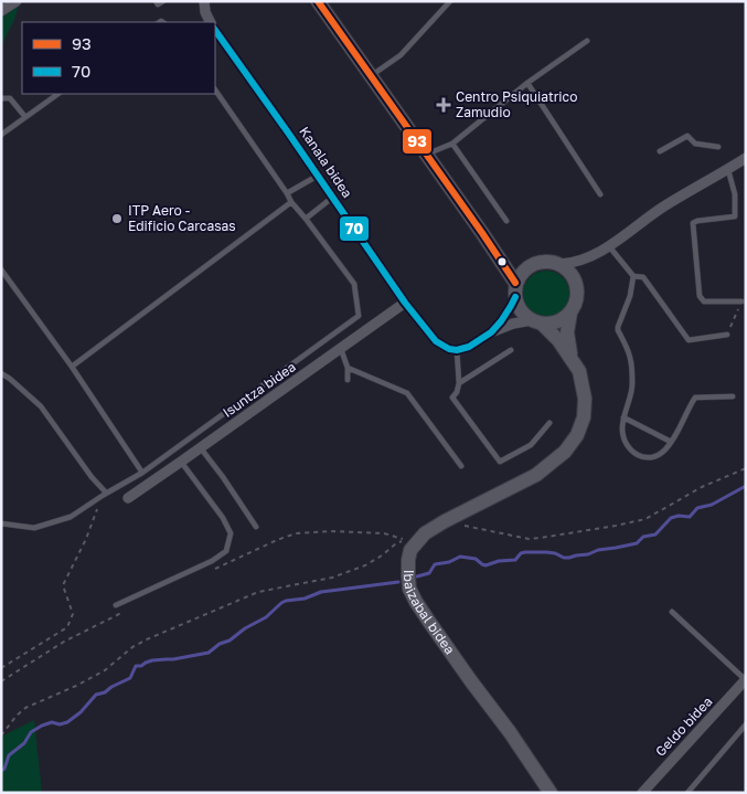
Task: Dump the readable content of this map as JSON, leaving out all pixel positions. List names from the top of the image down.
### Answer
{
  "streets": {
    "street": [
      "Kanala bidea",
      "Isuntza bidea",
      "Ibaizabal bidea",
      "Geldo bidea"
    ]
  },
  "crossings": [
    ["Kanala bidea", "Isuntza bidea"]
  ],
  "places": {
    "health": ["Centro Psiquiatrico Zamudio"],
    "other": ["ITP Aero - Edificio Carcasas"]
  },
  "lines": ["transit line 93", "transit line 70"],
  "legend": ["93", "70"]
}
